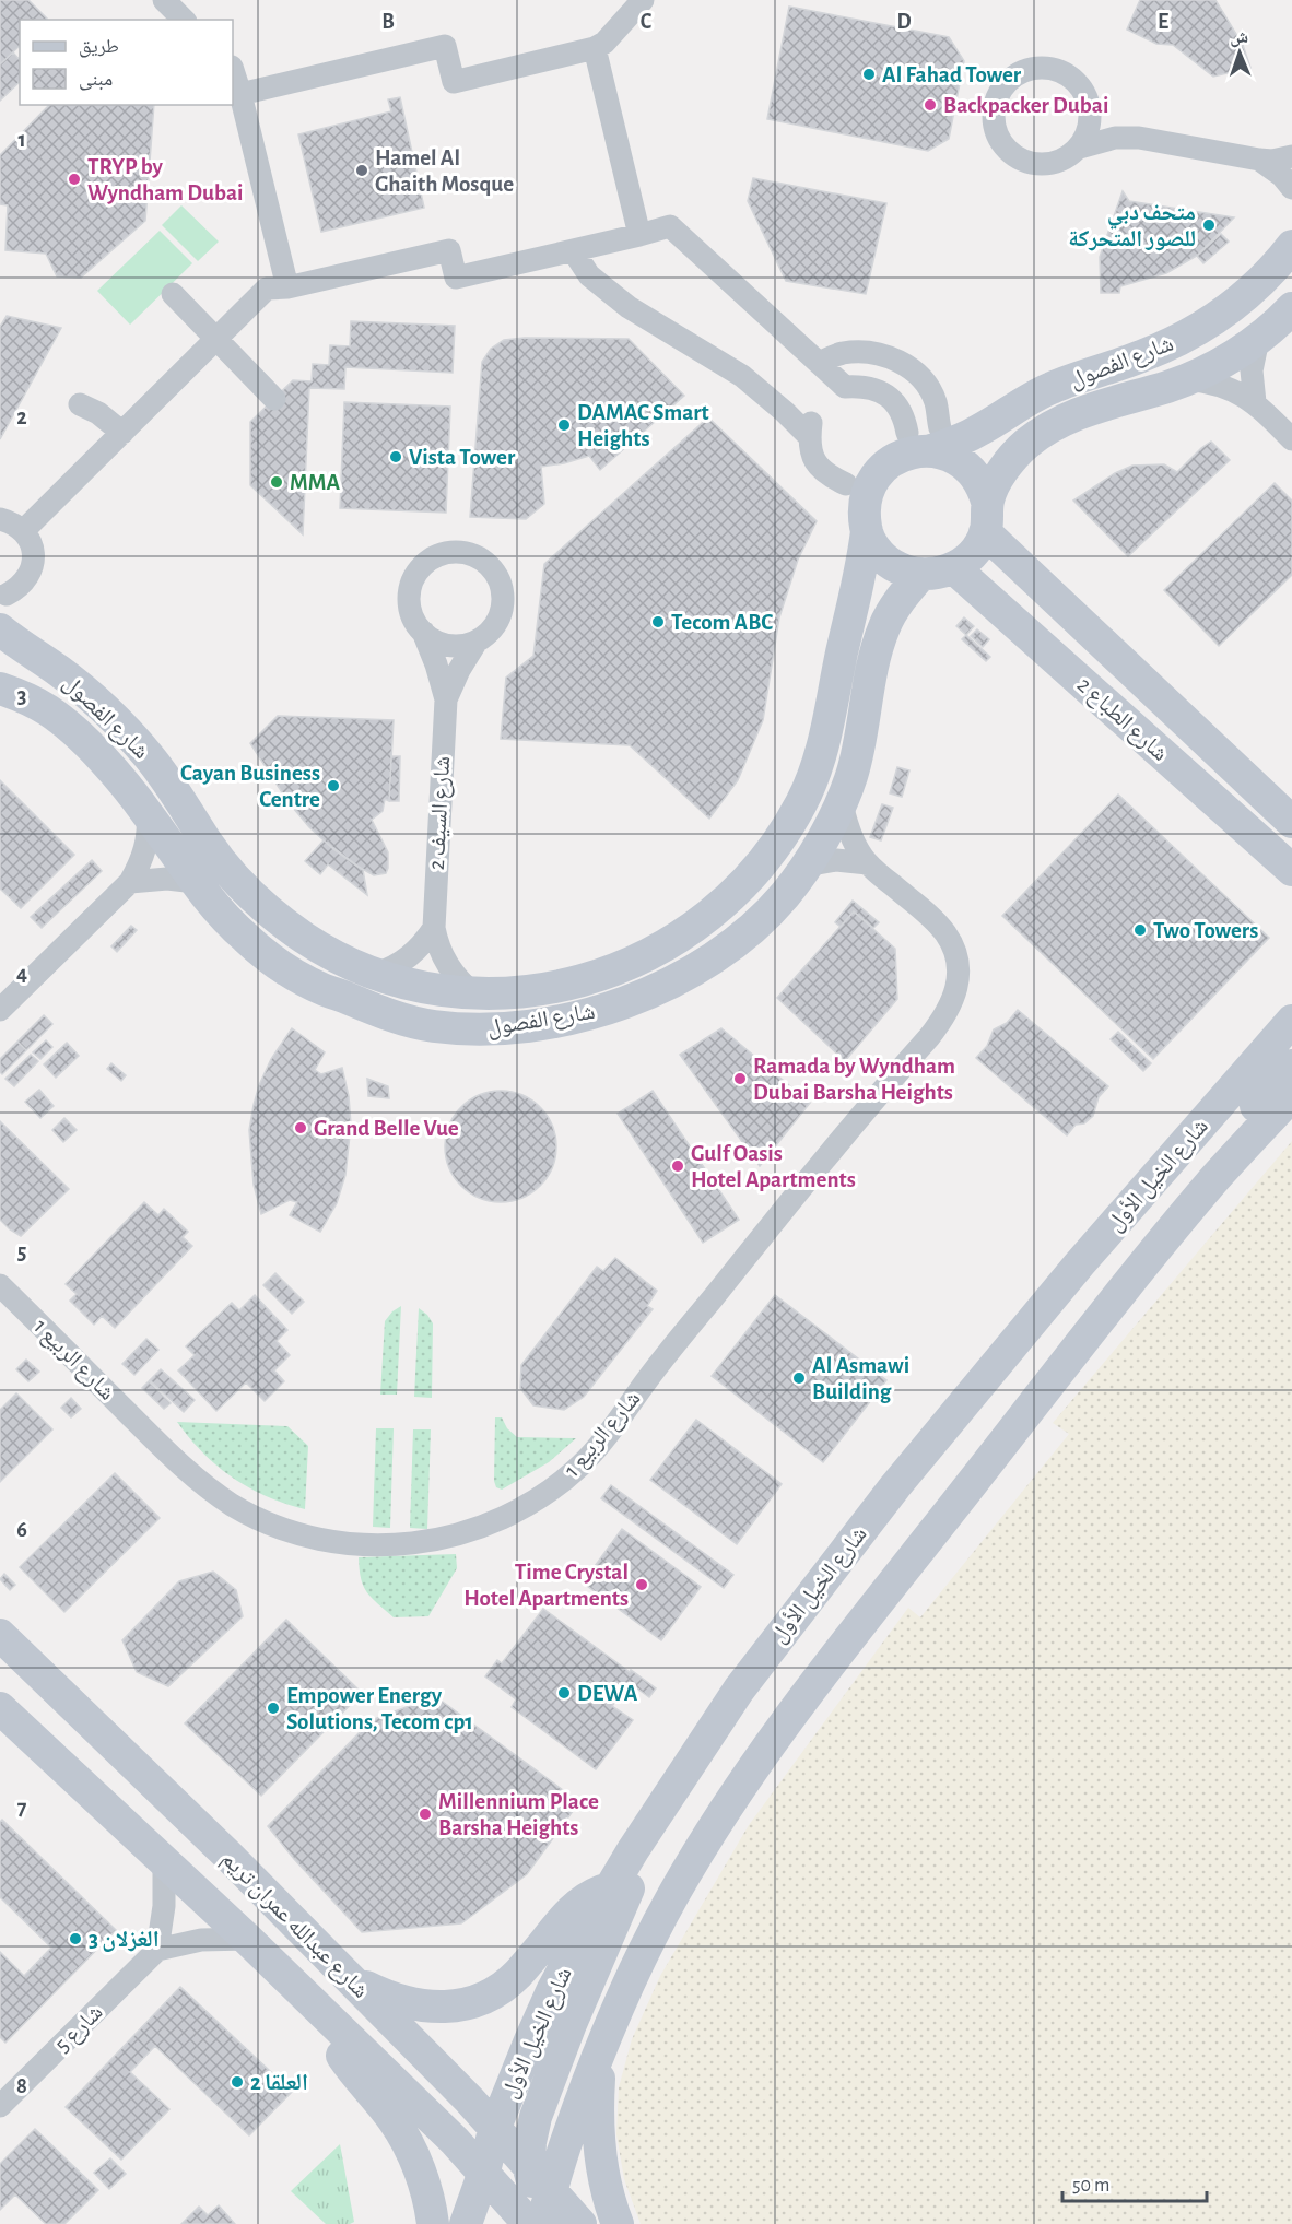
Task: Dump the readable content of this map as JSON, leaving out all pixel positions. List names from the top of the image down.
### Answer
{
  "streets": {
    "main road": [
      "شارع الفصول",
      "شارع الطباع 2",
      "شارع الخيل الأول",
      "شارع عبدالله عمران تريم"
    ],
    "street": ["شارع السيف 2", "شارع الربيع 1", "شارع 5"]
  },
  "crossings": [
    ["شارع الفصول", "شارع الطباع 2"],
    ["شارع الفصول", "شارع السيف 2"],
    ["شارع الفصول", "شارع الربيع 1"],
    ["شارع الخيل الأول", "شارع عبدالله عمران تريم"]
  ],
  "places": [
    "Al Fahad Tower",
    "Backpacker Dubai",
    "Hamel Al Ghaith Mosque",
    "TRYP by Wyndham Dubai",
    "متحف دبي للصور المتحركة",
    "DAMAC Smart Heights",
    "Vista Tower",
    "MMA",
    "Tecom ABC",
    "Cayan Business Centre",
    "Two Towers",
    "Ramada by Wyndham Dubai Barsha Heights",
    "Grand Belle Vue",
    "Gulf Oasis Hotel Apartments",
    "Al Asmawi Building",
    "Time Crystal Hotel Apartments",
    "DEWA",
    "Empower Energy Solutions, Tecom cp1",
    "Millennium Place Barsha Heights",
    "الغزلان 3",
    "العلقا 2"
  ],
  "legend": ["طريق", "مبنى"],
  "scale_bar": "50 m",
  "north": "top",
  "grid": {
    "columns": [
      "B",
      "C",
      "D",
      "E"
    ],
    "rows": [
      "1",
      "2",
      "3",
      "4",
      "5",
      "6",
      "7",
      "8"
    ]
  }
}
